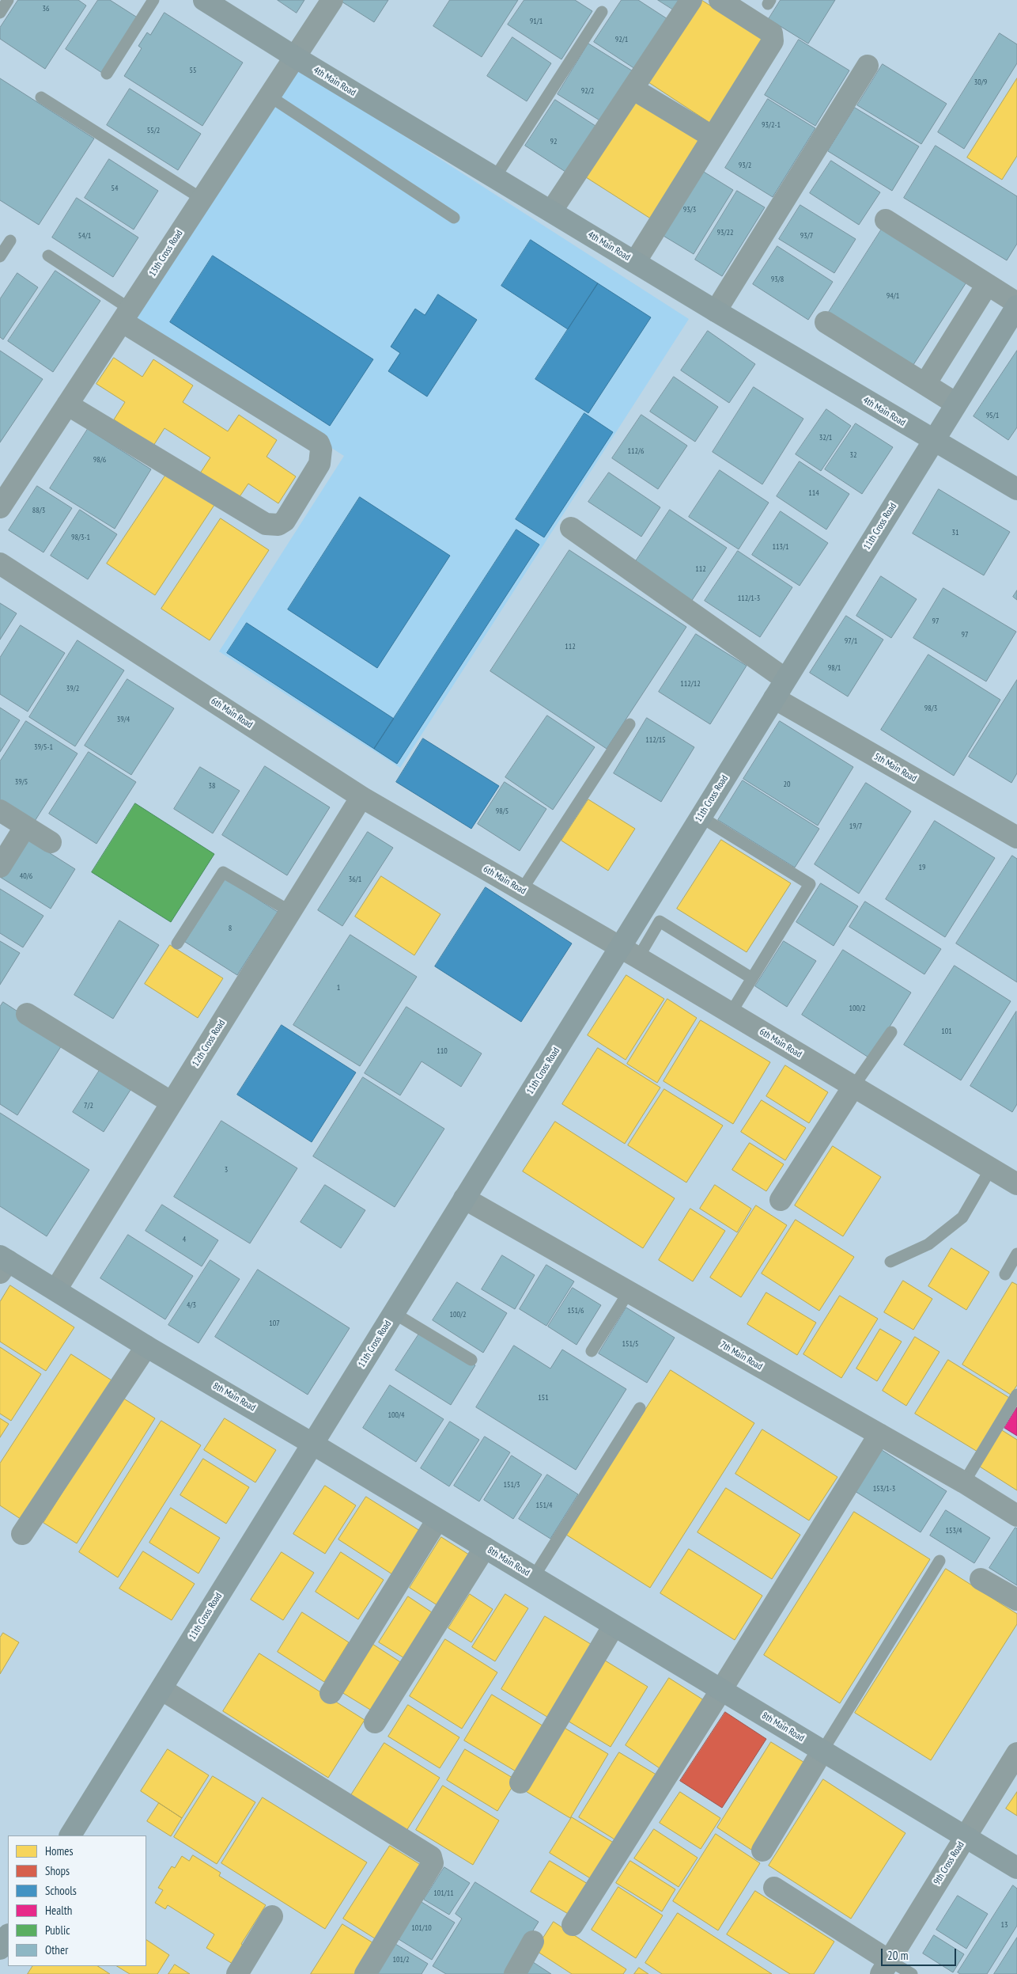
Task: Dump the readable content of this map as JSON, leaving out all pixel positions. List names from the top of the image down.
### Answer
{
  "streets": {
    "street": [
      "4th Main Road",
      "13th Cross Road",
      "11th Cross Road",
      "6th Main Road",
      "5th Main Road",
      "12th Cross Road",
      "7th Main Road",
      "8th Main Road",
      "9th Cross Road"
    ]
  },
  "crossings": [
    ["4th Main Road", "13th Cross Road"],
    ["4th Main Road", "11th Cross Road"],
    ["11th Cross Road", "6th Main Road"],
    ["11th Cross Road", "5th Main Road"],
    ["11th Cross Road", "7th Main Road"],
    ["11th Cross Road", "8th Main Road"],
    ["6th Main Road", "12th Cross Road"],
    ["12th Cross Road", "8th Main Road"],
    ["8th Main Road", "9th Cross Road"]
  ],
  "house_numbers": [
    "36",
    "91/1",
    "92/1",
    "55",
    "30/9",
    "92/2",
    "93/2-1",
    "55/2",
    "92",
    "93/2",
    "54",
    "93/3",
    "93/22",
    "54/1",
    "93/7",
    "93/8",
    "94/1",
    "95/1",
    "32/1",
    "112/6",
    "32",
    "98/6",
    "114",
    "88/3",
    "31",
    "98/3-1",
    "113/1",
    "112",
    "112/1-3",
    "97",
    "97",
    "97/1",
    "112",
    "98/1",
    "112/12",
    "39/2",
    "98/3",
    "39/4",
    "112/15",
    "39/5-1",
    "39/5",
    "20",
    "38",
    "98/5",
    "19/7",
    "19",
    "40/6",
    "36/1",
    "8",
    "1",
    "100/2",
    "101",
    "110",
    "7/2",
    "3",
    "4",
    "4/3",
    "151/6",
    "100/2",
    "107",
    "151/5",
    "151",
    "100/4",
    "151/3",
    "153/1-3",
    "151/4",
    "153/4",
    "101/11",
    "13",
    "101/10",
    "101/2"
  ],
  "legend": [
    "Homes",
    "Shops",
    "Schools",
    "Health",
    "Public",
    "Other"
  ],
  "scale_bar": "20 m"
}
